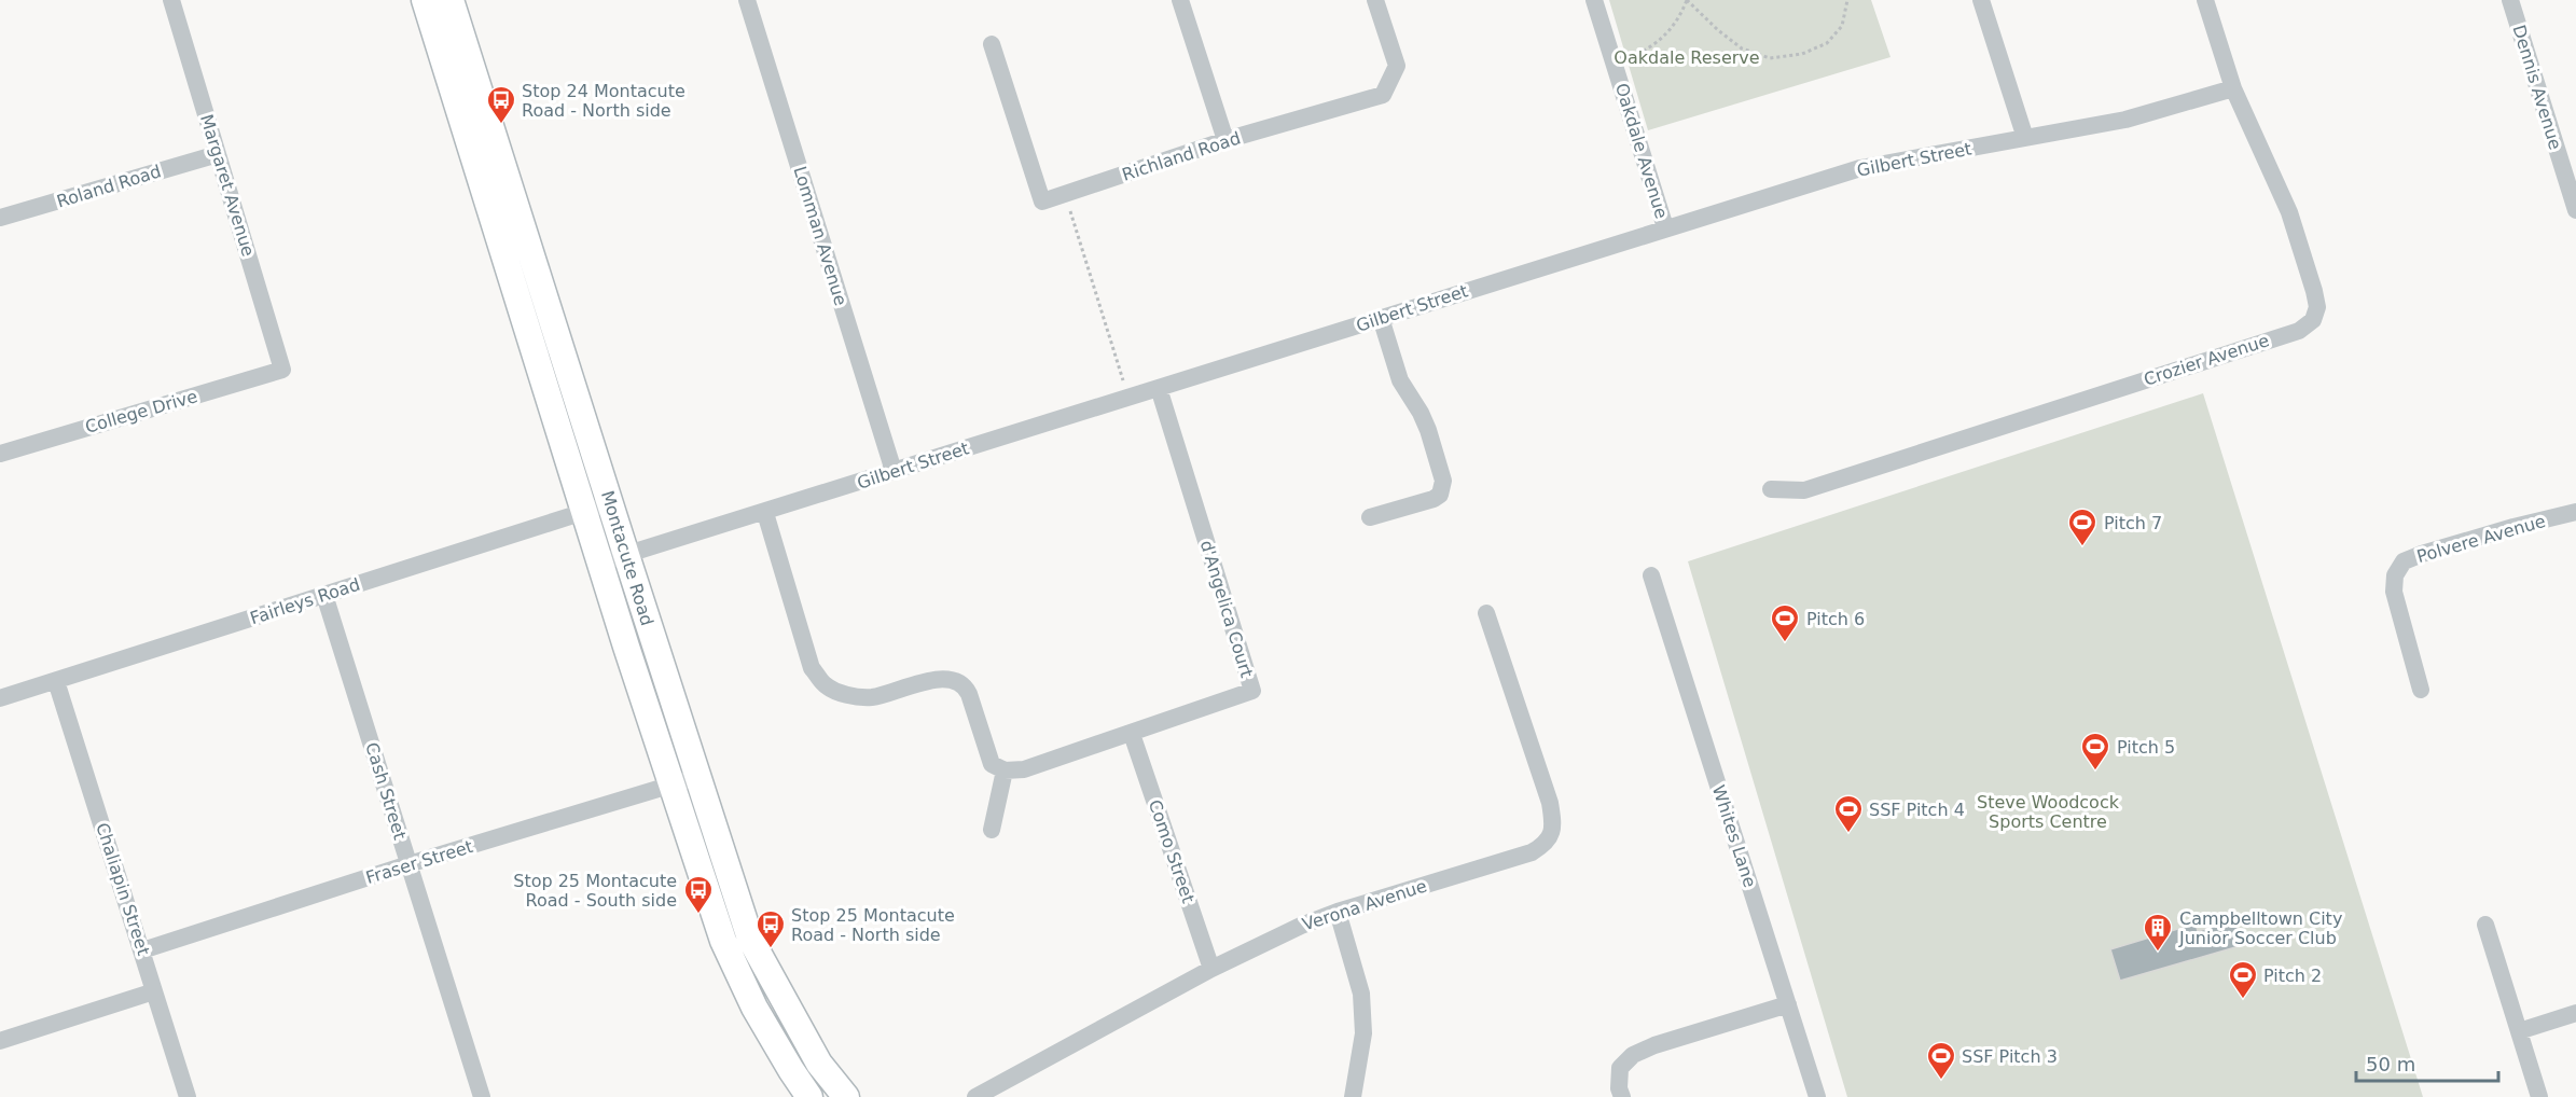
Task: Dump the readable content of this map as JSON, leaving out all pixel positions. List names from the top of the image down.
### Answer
{
  "streets": {
    "main road": ["Montacute Road"],
    "street": [
      "Dennis Avenue",
      "Oakdale Avenue",
      "Richland Road",
      "Gilbert Street",
      "Margaret Avenue",
      "Roland Road",
      "Lomman Avenue",
      "Crozier Avenue",
      "College Drive",
      "Polvere Avenue",
      "Fairleys Road",
      "d'Angelica Court",
      "Cash Street",
      "Whites Lane",
      "Como Street",
      "Fraser Street",
      "Chaliapin Street",
      "Verona Avenue"
    ]
  },
  "crossings": [
    ["Oakdale Avenue", "Gilbert Street"],
    ["Gilbert Street", "Lomman Avenue"],
    ["Gilbert Street", "Crozier Avenue"],
    ["Gilbert Street", "Montacute Road"],
    ["Gilbert Street", "d'Angelica Court"],
    ["Margaret Avenue", "Roland Road"],
    ["Margaret Avenue", "College Drive"],
    ["Montacute Road", "Fairleys Road"],
    ["Montacute Road", "Fraser Street"],
    ["Fairleys Road", "Cash Street"],
    ["Fairleys Road", "Chaliapin Street"],
    ["d'Angelica Court", "Como Street"],
    ["Cash Street", "Fraser Street"],
    ["Como Street", "Verona Avenue"],
    ["Fraser Street", "Chaliapin Street"]
  ],
  "parks": ["Oakdale Reserve", "Steve Woodcock Sports Centre"],
  "places": {
    "bus stop": ["Stop 24 Montacute Road - North side", "Stop 25 Montacute Road - South side", "Stop 25 Montacute Road - North side"],
    "sports": [
      "Pitch 7",
      "Pitch 6",
      "Pitch 5",
      "SSF Pitch 4",
      "Pitch 2",
      "SSF Pitch 3"
    ],
    "building": ["Campbelltown City Junior Soccer Club"]
  },
  "scale_bar": "50 m"
}
